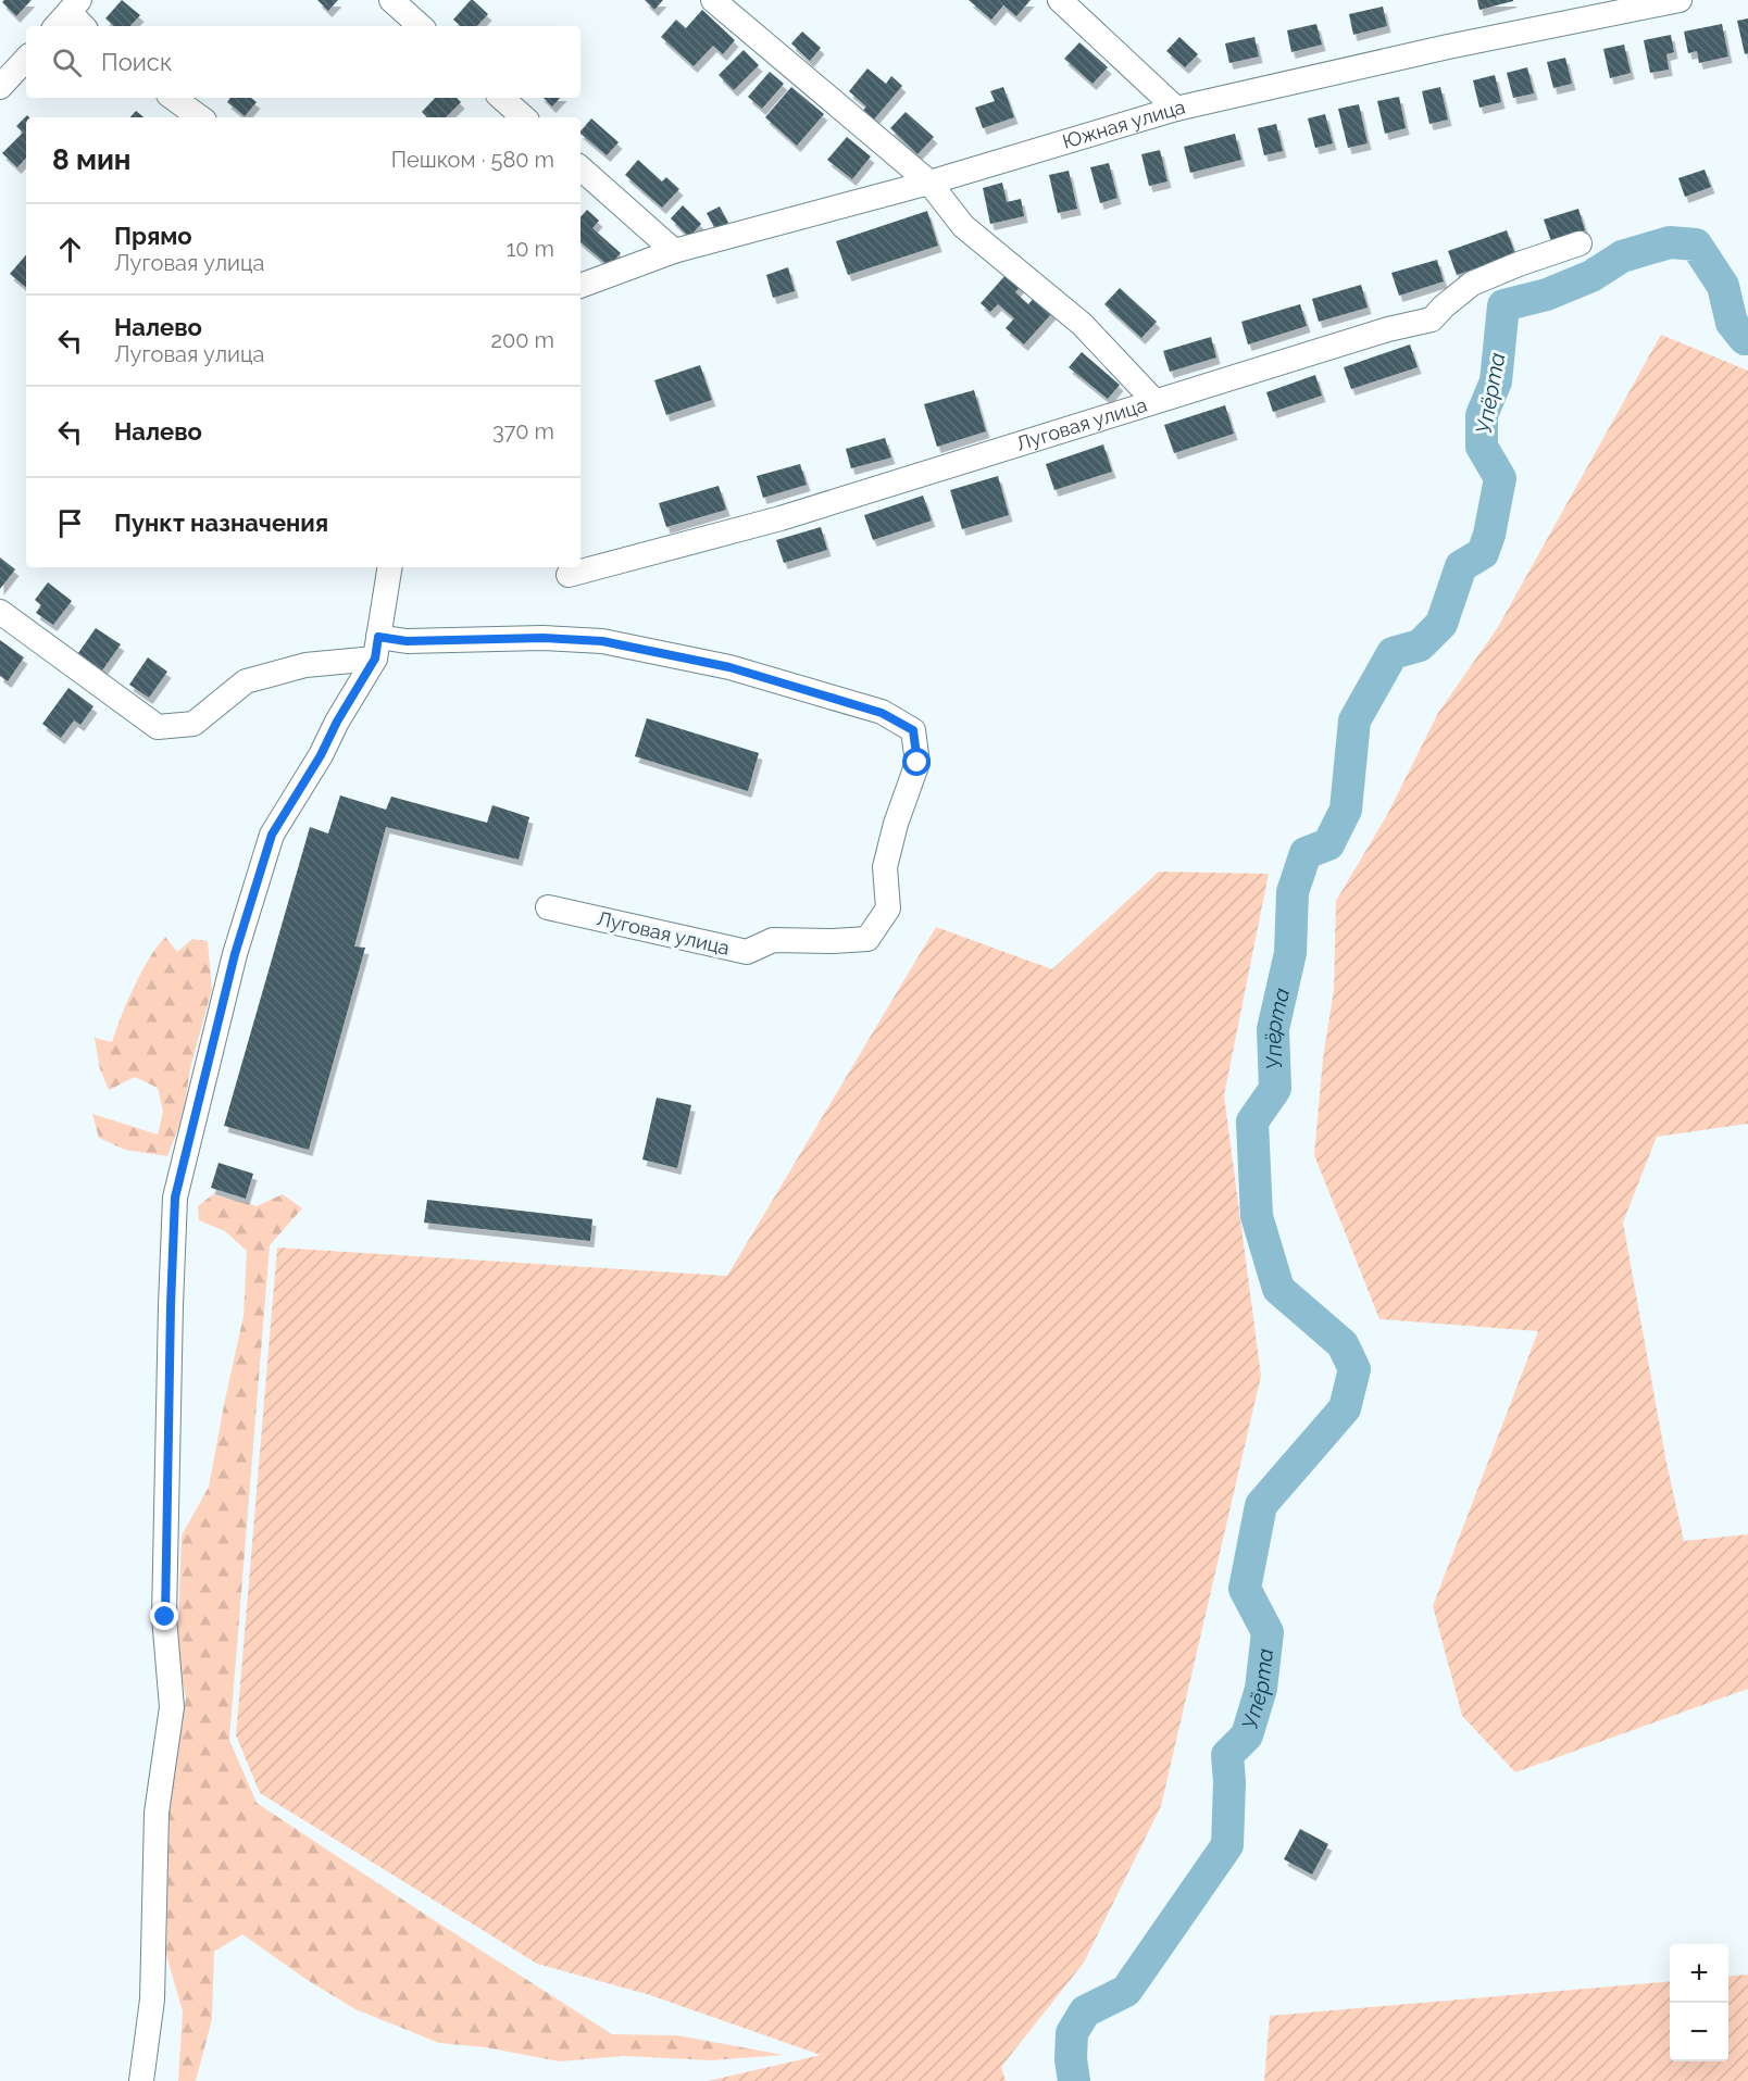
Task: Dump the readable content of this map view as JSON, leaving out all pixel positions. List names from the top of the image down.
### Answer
{
  "streets": {
    "street": ["Южная улица", "Луговая улица"]
  },
  "water": ["Упёрта"],
  "page": {
    "search": "Поиск",
    "heading": ["8 мин", "Пешком · 580 m"],
    "list": [
      ["Прямо", "Луговая улица", "10 m"],
      ["Налево", "Луговая улица", "200 m"],
      ["Налево", "370 m"],
      "Пункт назначения"
    ],
    "map_buttons": ["+", "−"]
  }
}
